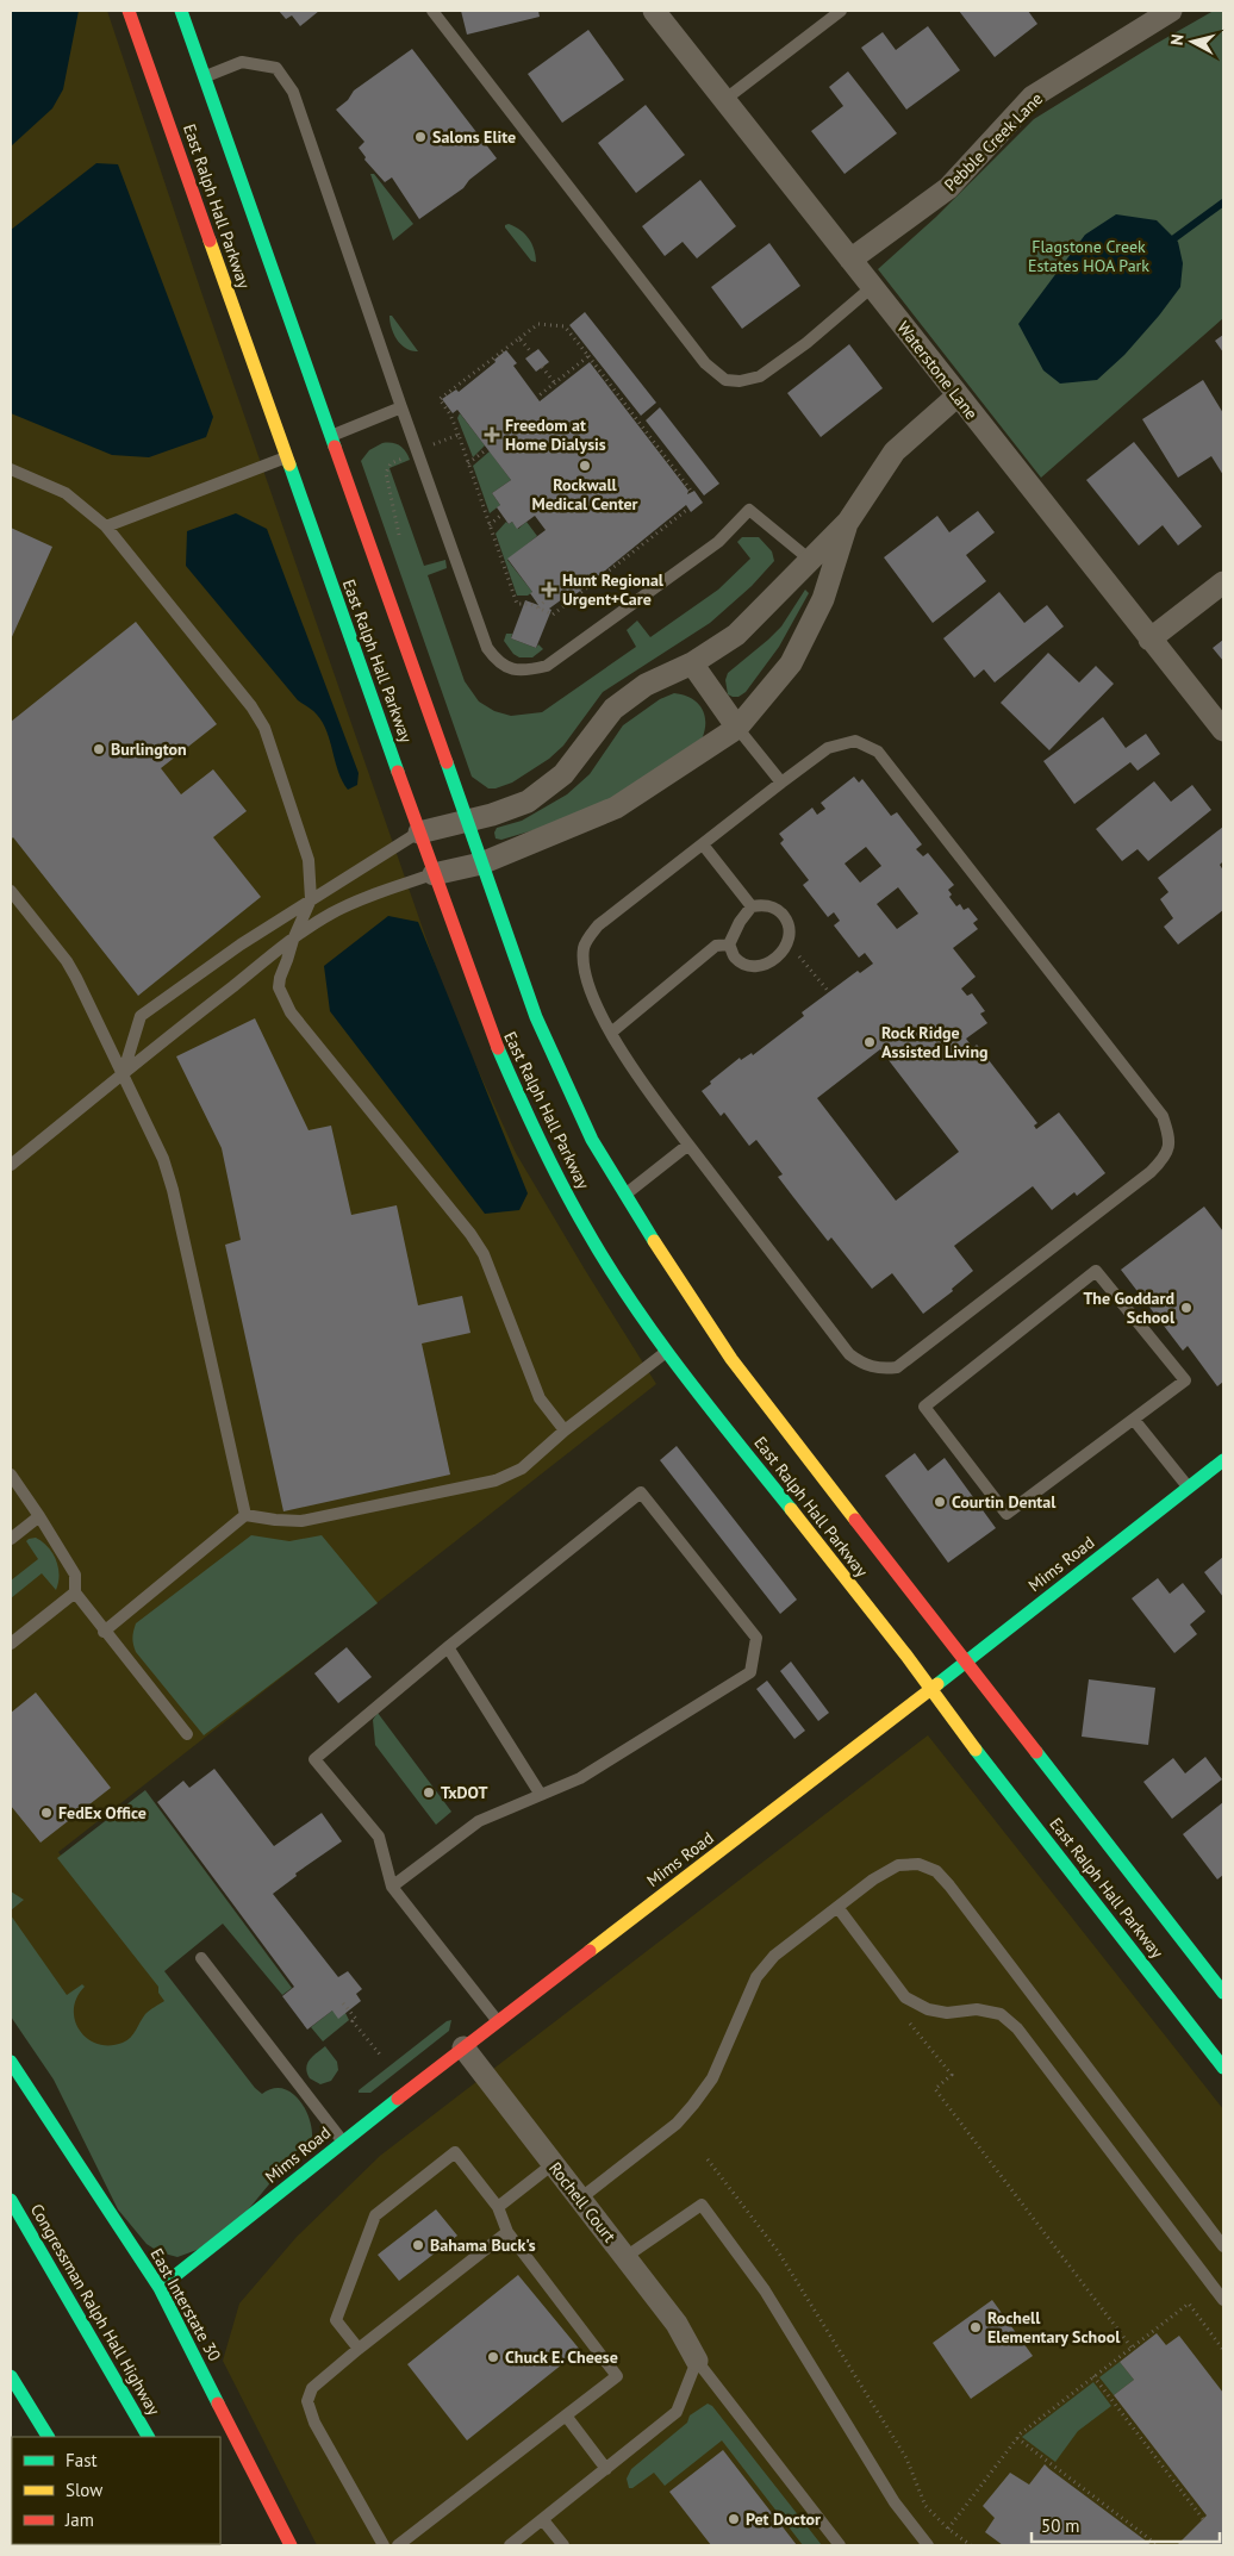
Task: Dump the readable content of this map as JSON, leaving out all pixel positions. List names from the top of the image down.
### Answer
{
  "streets": {
    "main road": [
      "East Ralph Hall Parkway",
      "Mims Road",
      "East Interstate 30",
      "Congressman Ralph Hall Highway"
    ],
    "street": ["Pebble Creek Lane", "Waterstone Lane", "Rochell Court"]
  },
  "crossings": [
    ["Pebble Creek Lane", "Waterstone Lane"],
    ["East Ralph Hall Parkway", "Mims Road"],
    ["Mims Road", "Rochell Court"],
    ["Mims Road", "East Interstate 30"]
  ],
  "parks": ["Flagstone Creek Estates HOA Park"],
  "places": {
    "other": [
      "Salons Elite",
      "Rockwall Medical Center",
      "Burlington",
      "Rock Ridge Assisted Living",
      "The Goddard School",
      "Courtin Dental",
      "TxDOT",
      "FedEx Office",
      "Bahama Buck's",
      "Rochell Elementary School",
      "Chuck E. Cheese",
      "Pet Doctor"
    ],
    "health": ["Freedom at Home Dialysis", "Hunt Regional Urgent+Care"]
  },
  "legend": ["Fast", "Slow", "Jam"],
  "scale_bar": "50 m",
  "north": "left"
}
